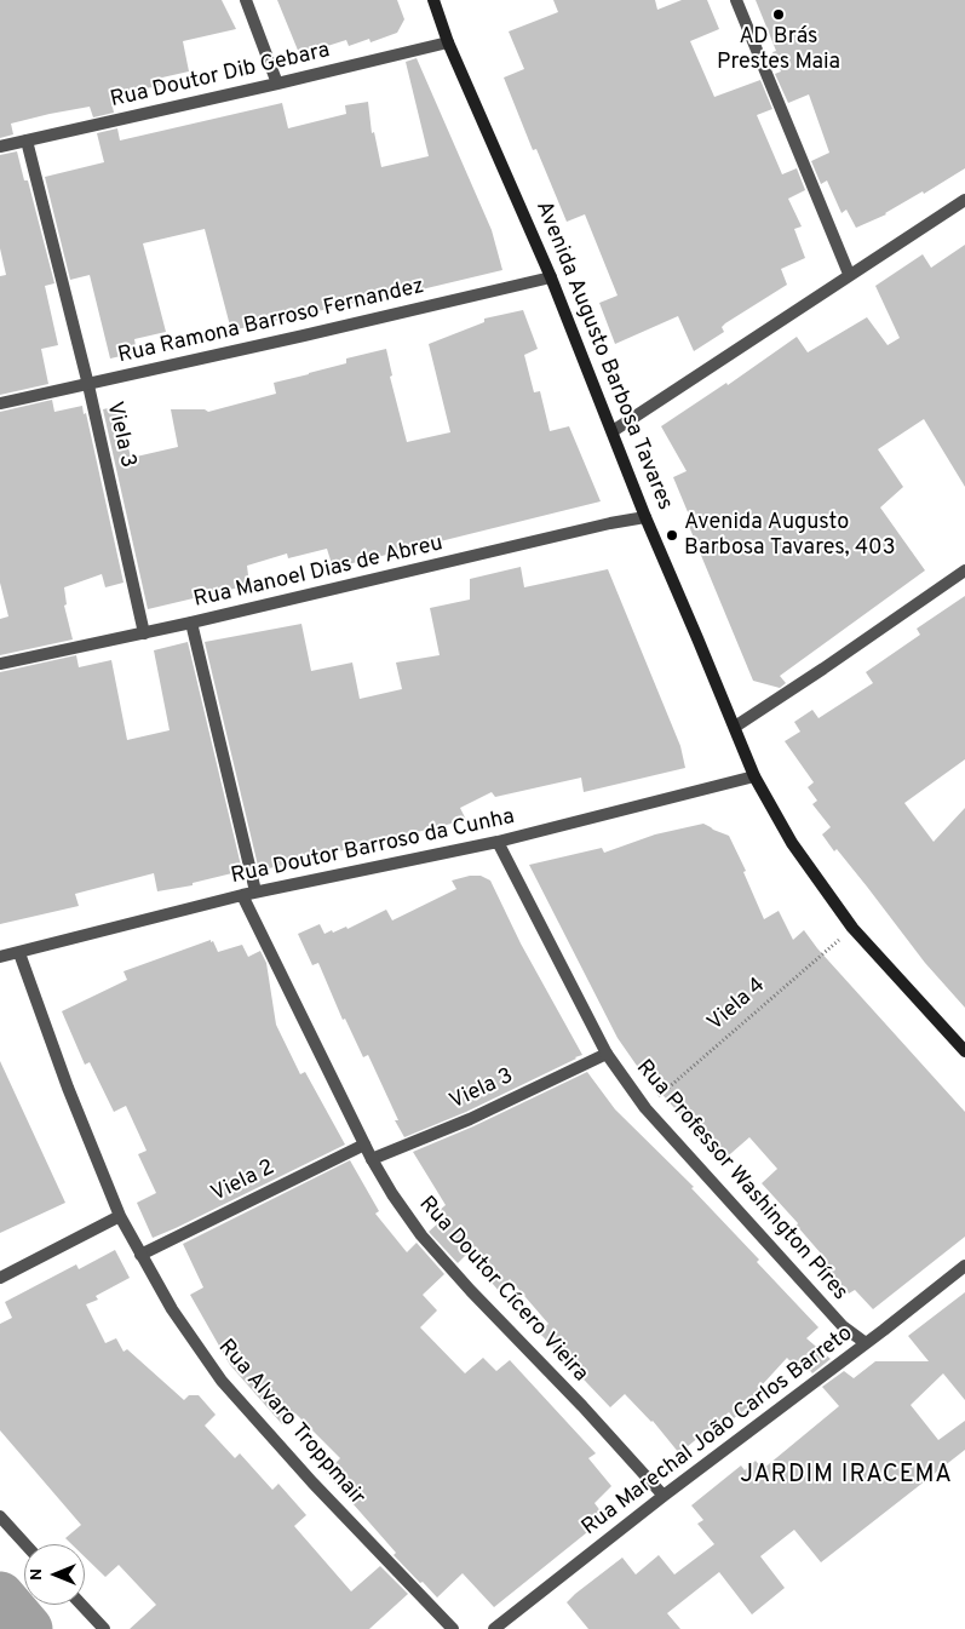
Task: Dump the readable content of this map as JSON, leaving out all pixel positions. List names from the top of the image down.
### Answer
{
  "streets": {
    "street": [
      "Rua Doutor Dib Gebara",
      "Rua Ramona Barroso Fernandez",
      "Avenida Augusto Barbosa Tavares",
      "Viela 3",
      "Rua Manoel Dias de Abreu",
      "Rua Doutor Barroso da Cunha",
      "Rua Professor Washington Píres",
      "Viela 2",
      "Rua Doutor Cícero Vieira",
      "Rua Alvaro Troppmair",
      "Rua Marechal João Carlos Barreto"
    ],
    "path": ["Viela 4"]
  },
  "crossings": [
    ["Rua Doutor Dib Gebara", "Avenida Augusto Barbosa Tavares"],
    ["Rua Doutor Dib Gebara", "Viela 3"],
    ["Rua Ramona Barroso Fernandez", "Avenida Augusto Barbosa Tavares"],
    ["Rua Ramona Barroso Fernandez", "Viela 3"],
    ["Avenida Augusto Barbosa Tavares", "Rua Manoel Dias de Abreu"],
    ["Avenida Augusto Barbosa Tavares", "Rua Doutor Barroso da Cunha"],
    ["Avenida Augusto Barbosa Tavares", "Viela 4"],
    ["Viela 3", "Rua Manoel Dias de Abreu"],
    ["Viela 3", "Rua Professor Washington Píres"],
    ["Viela 3", "Rua Doutor Cícero Vieira"],
    ["Rua Doutor Barroso da Cunha", "Rua Professor Washington Píres"],
    ["Rua Doutor Barroso da Cunha", "Rua Doutor Cícero Vieira"],
    ["Rua Doutor Barroso da Cunha", "Rua Alvaro Troppmair"],
    ["Viela 4", "Rua Professor Washington Píres"],
    ["Rua Professor Washington Píres", "Rua Marechal João Carlos Barreto"],
    ["Viela 2", "Rua Doutor Cícero Vieira"],
    ["Viela 2", "Rua Alvaro Troppmair"],
    ["Rua Doutor Cícero Vieira", "Rua Marechal João Carlos Barreto"]
  ],
  "districts": ["JARDIM IRACEMA"],
  "places": ["AD Brás Prestes Maia", "Avenida Augusto Barbosa Tavares, 403"],
  "north": "left"
}
